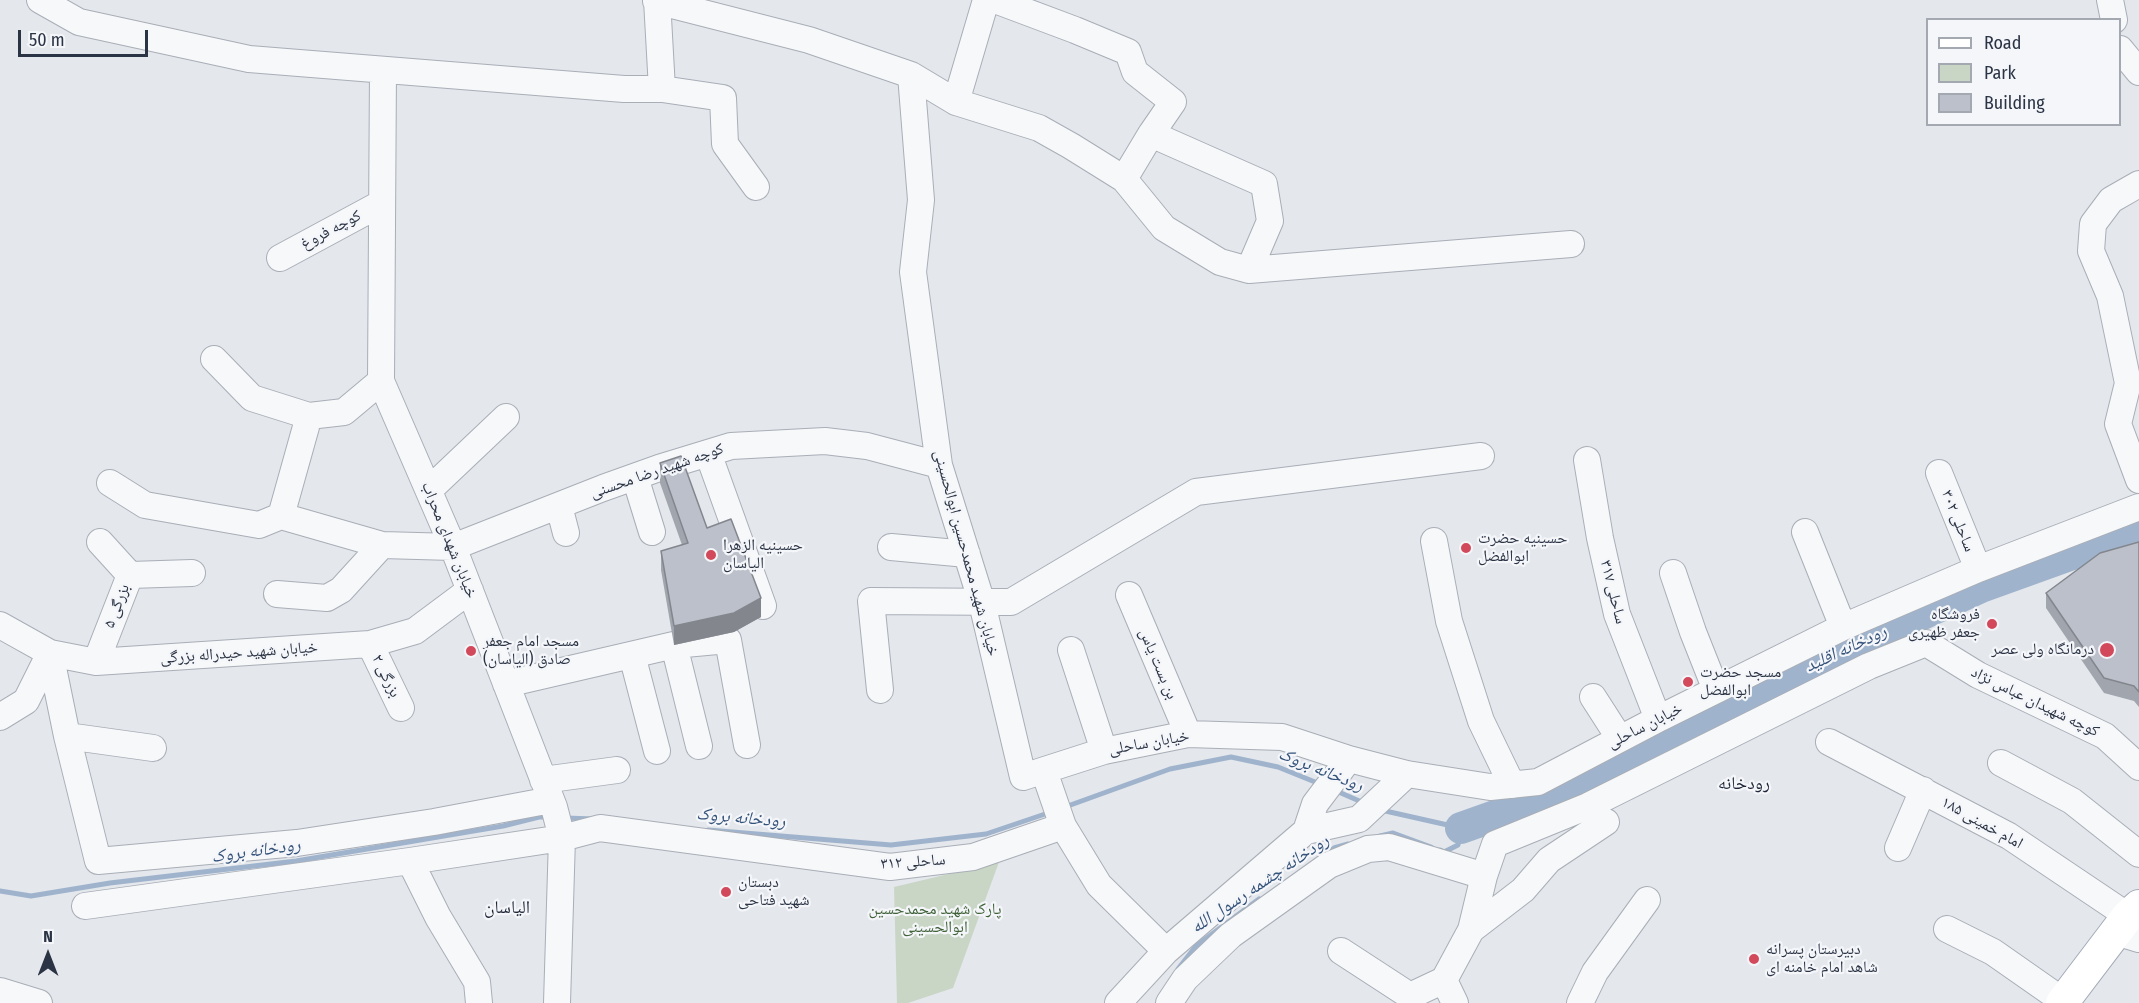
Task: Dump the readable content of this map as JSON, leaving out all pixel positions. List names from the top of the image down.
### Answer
{
  "streets": {
    "street": [
      "کوچه فروغ",
      "کوچه شهید رضا محسنی",
      "ساحلی ۳۰۲",
      "خیابان شهدای محراب",
      "خیابان شهید محمدحسین ابوالحسینی",
      "ساحلی ۳۱۷",
      "بزرگی ۵",
      "خیابان شهید حیدراله بزرگی",
      "بن بست یاس",
      "بزرگی ۲",
      "کوچه شهیدان عباس نژاد",
      "خیابان ساحلی",
      "امام خمینی ۱۸۵",
      "ساحلی ۳۱۲"
    ]
  },
  "crossings": [
    ["کوچه فروغ", "خیابان شهدای محراب"],
    ["کوچه شهید رضا محسنی", "خیابان شهدای محراب"],
    ["کوچه شهید رضا محسنی", "خیابان شهید محمدحسین ابوالحسینی"],
    ["ساحلی ۳۰۲", "خیابان ساحلی"],
    ["خیابان شهدای محراب", "خیابان شهید حیدراله بزرگی"],
    ["خیابان شهدای محراب", "ساحلی ۳۱۲"],
    ["خیابان شهید محمدحسین ابوالحسینی", "خیابان ساحلی"],
    ["خیابان شهید محمدحسین ابوالحسینی", "ساحلی ۳۱۲"],
    ["ساحلی ۳۱۷", "خیابان ساحلی"],
    ["بزرگی ۵", "خیابان شهید حیدراله بزرگی"],
    ["خیابان شهید حیدراله بزرگی", "بزرگی ۲"],
    ["بن بست یاس", "خیابان ساحلی"],
    ["کوچه شهیدان عباس نژاد", "خیابان ساحلی"]
  ],
  "districts": ["رودخانه", "الیاسان"],
  "water": ["رودخانه اقلید", "رودخانه بروک", "رودخانه چشمه رسول الله"],
  "parks": ["پارک شهید محمدحسین ابوالحسینی"],
  "places": [
    "حسینیه حضرت ابوالفضل",
    "حسینیه الزهرا الیاسان",
    "فروشگاه جعفر ظهیری",
    "درمانگاه ولی عصر",
    "مسجد امام جعفر صادق (الیاسان)",
    "مسجد حضرت ابوالفضل",
    "دبستان شهید فتاحی",
    "دبیرستان پسرانه شاهد امام خامنه ای"
  ],
  "legend": ["Road", "Park", "Building"],
  "scale_bar": "50 m",
  "north": "top"
}
